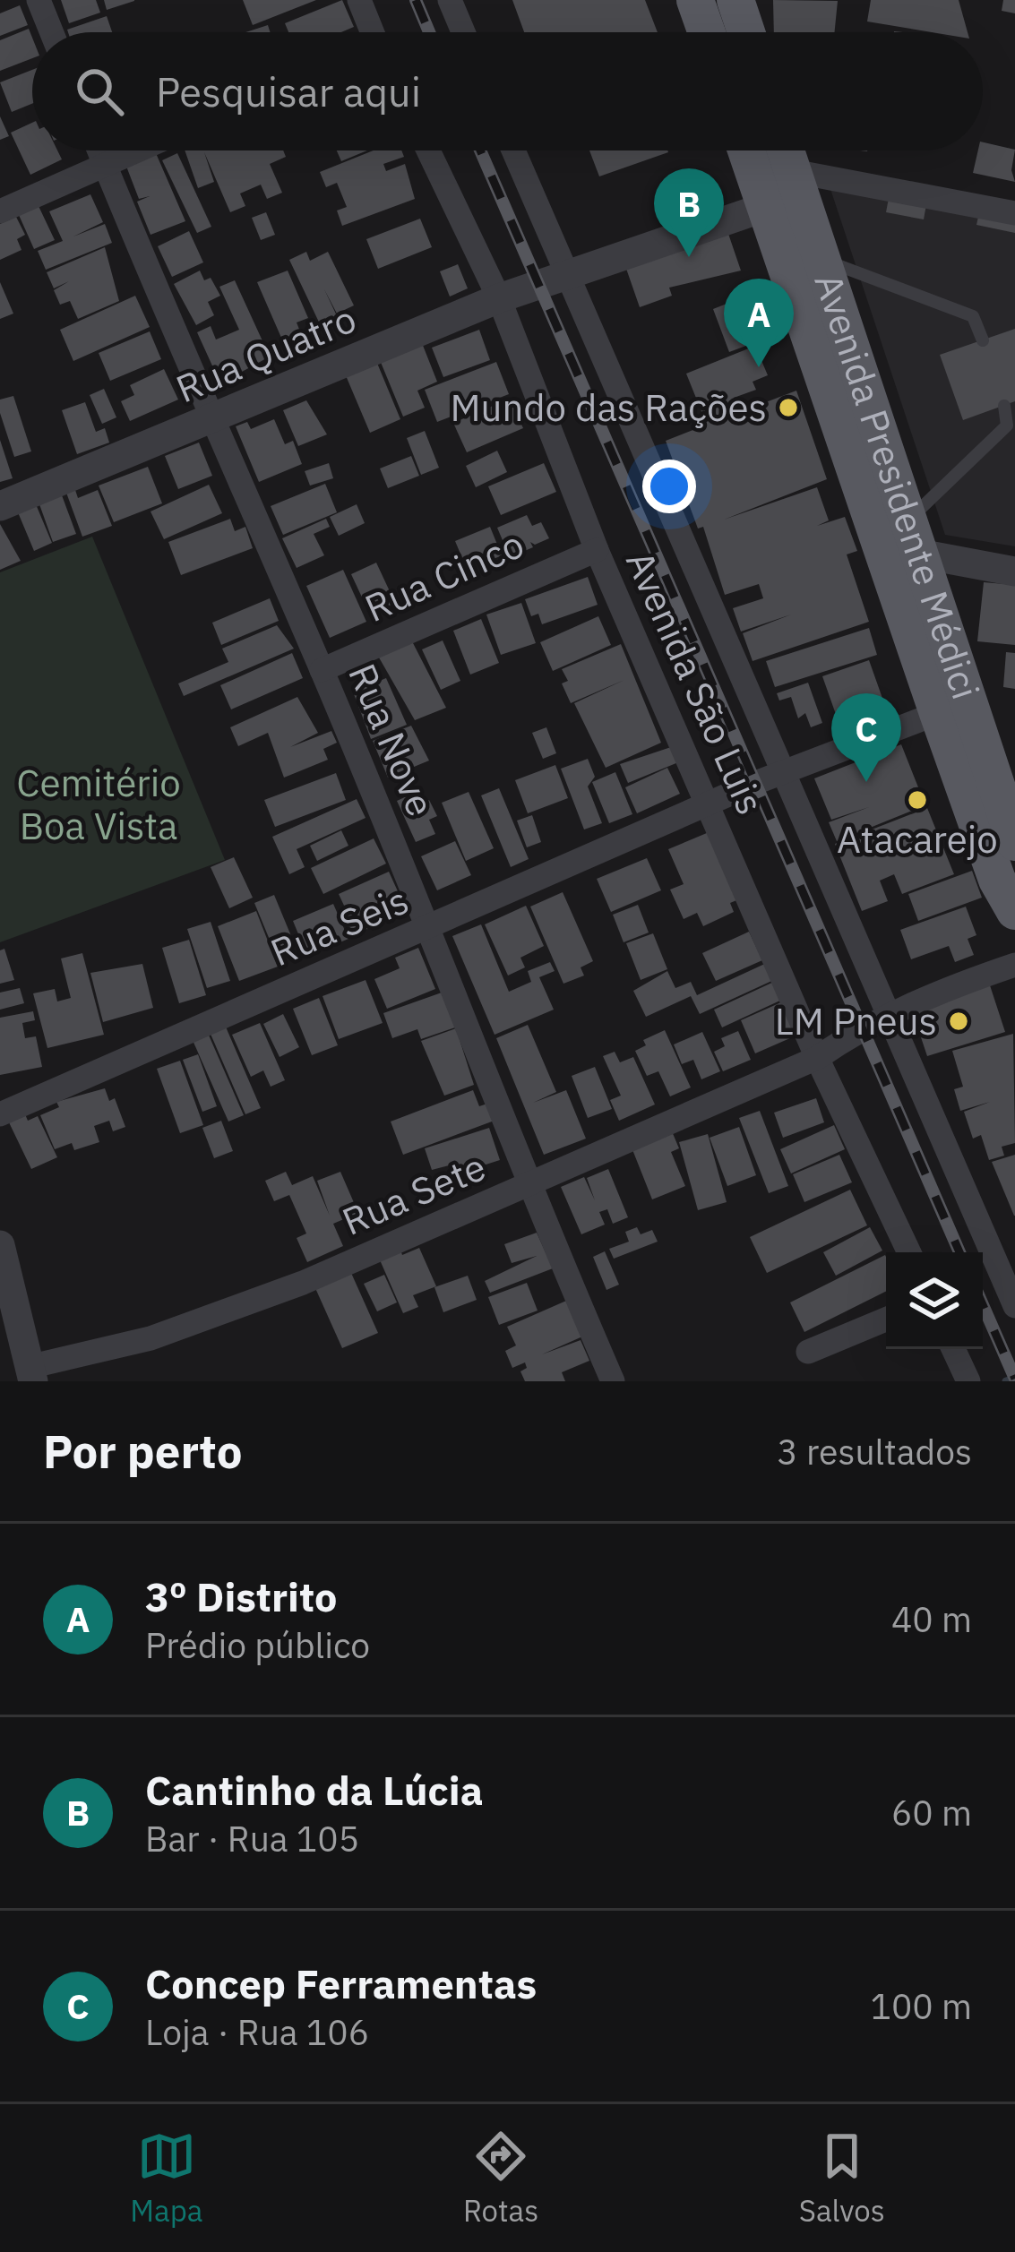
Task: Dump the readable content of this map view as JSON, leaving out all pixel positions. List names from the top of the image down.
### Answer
{
  "streets": {
    "main road": ["Avenida Presidente Médici"],
    "street": [
      "Rua Quatro",
      "Rua Cinco",
      "Avenida São Luis",
      "Rua Nove",
      "Rua Seis",
      "Rua Sete"
    ]
  },
  "crossings": [
    ["Rua Quatro", "Avenida Presidente Médici"],
    ["Rua Quatro", "Avenida São Luis"],
    ["Rua Quatro", "Rua Nove"],
    ["Avenida Presidente Médici", "Rua Seis"],
    ["Rua Cinco", "Avenida São Luis"],
    ["Rua Cinco", "Rua Nove"],
    ["Avenida São Luis", "Rua Seis"],
    ["Avenida São Luis", "Rua Sete"],
    ["Rua Nove", "Rua Seis"],
    ["Rua Nove", "Rua Sete"]
  ],
  "parks": ["Cemitério Boa Vista"],
  "places": ["Mundo das Rações", "Atacarejo", "LM Pneus"],
  "page": {
    "search": "Pesquisar aqui",
    "pins": ["B", "A", "C"],
    "heading": ["Por perto", "3 resultados"],
    "list": [
      {
        "mark": "A",
        "name": "3º Distrito",
        "note": "Prédio público",
        "value": "40 m"
      },
      {
        "mark": "B",
        "name": "Cantinho da Lúcia",
        "note": "Bar · Rua 105",
        "value": "60 m"
      },
      {
        "mark": "C",
        "name": "Concep Ferramentas",
        "note": "Loja · Rua 106",
        "value": "100 m"
      }
    ],
    "nav": ["Mapa", "Rotas", "Salvos"]
  }
}
